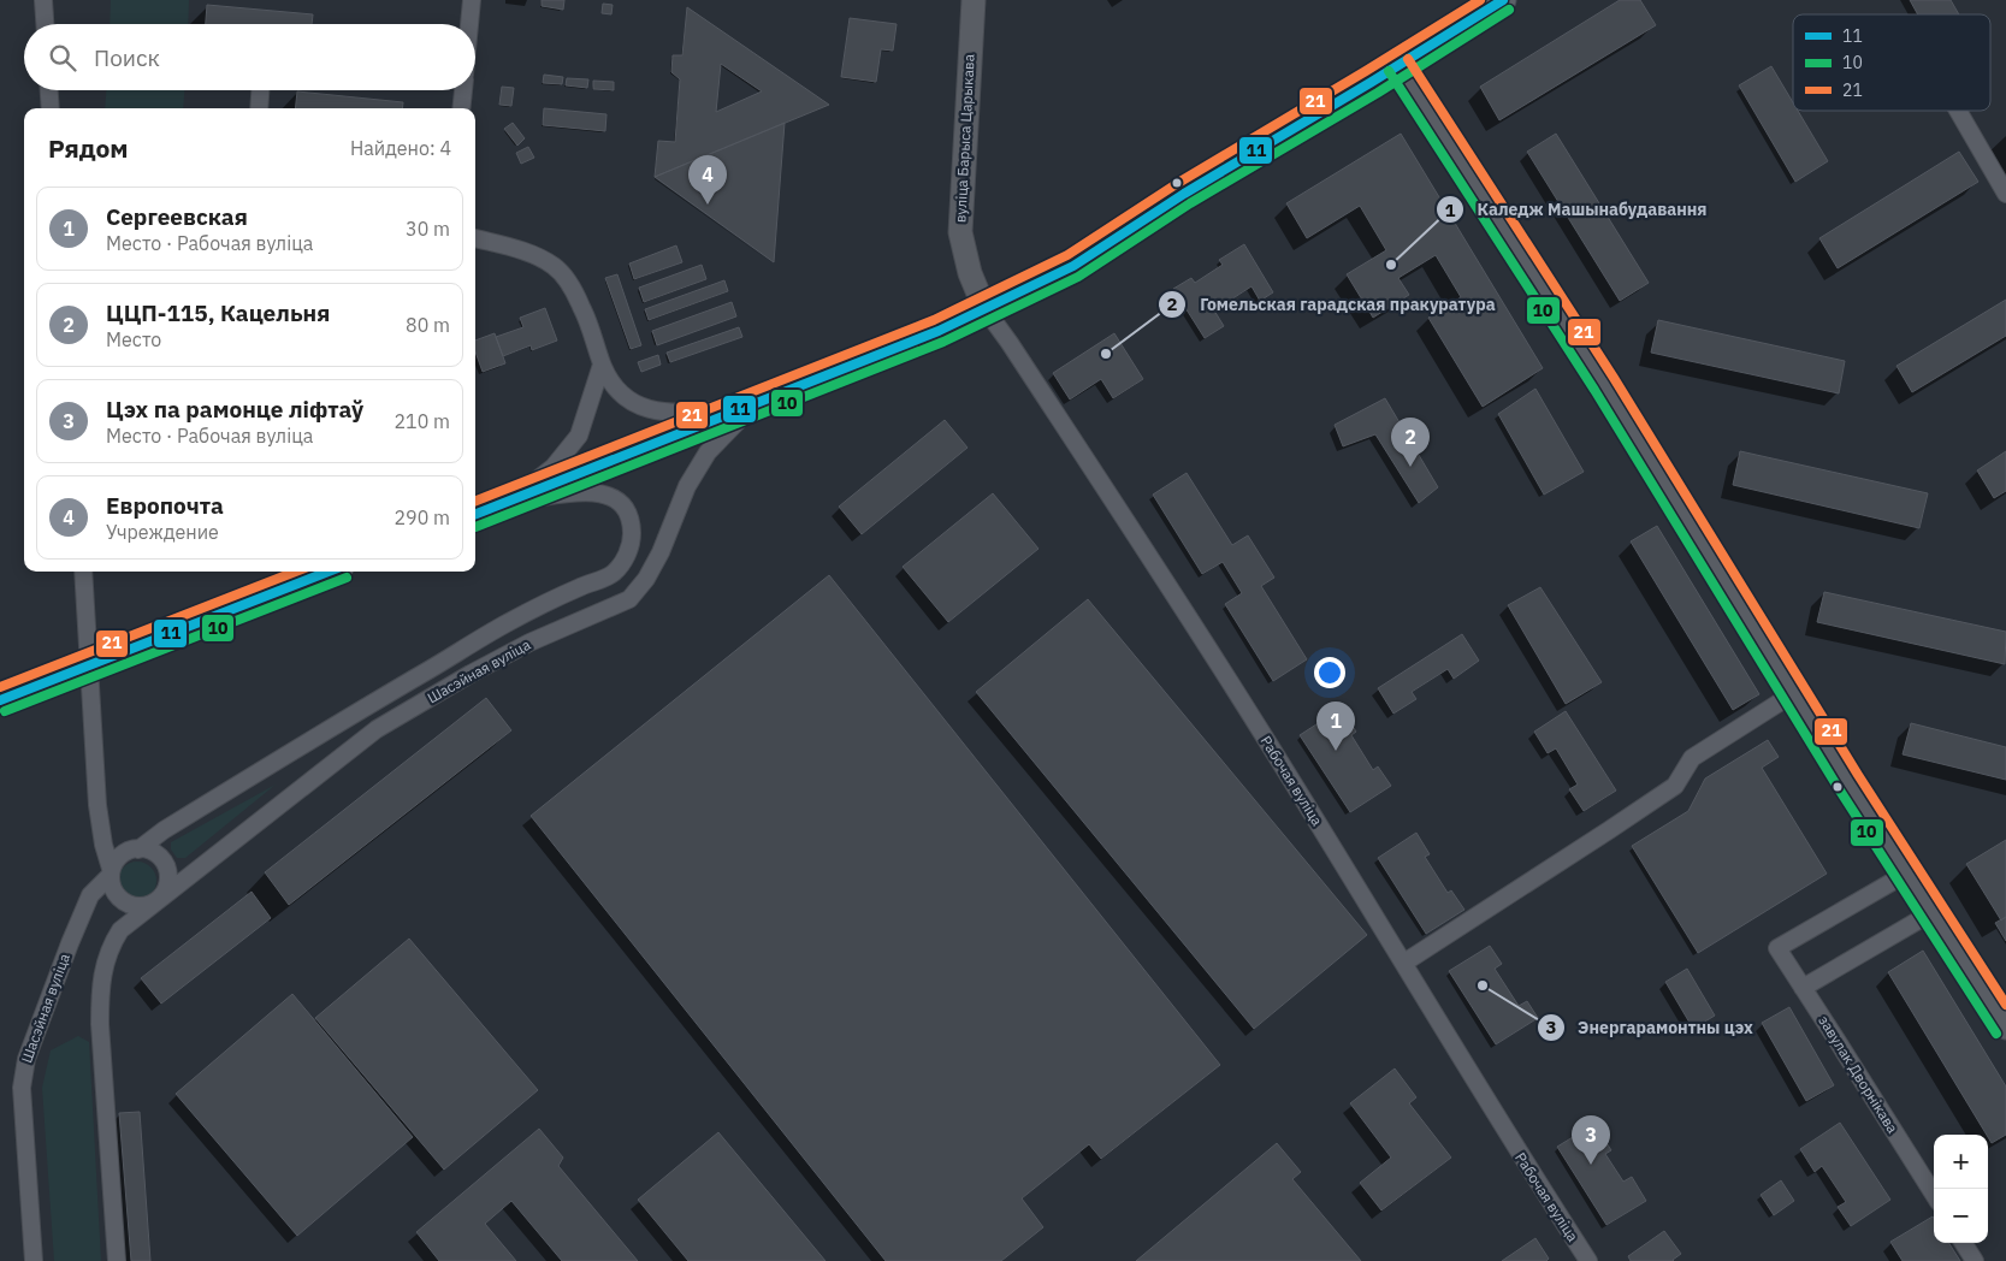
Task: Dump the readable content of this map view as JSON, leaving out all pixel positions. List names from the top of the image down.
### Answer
{
  "streets": {
    "street": [
      "вуліца Барыса Царыкава",
      "Шасэйная вуліца",
      "Рабочая вуліца",
      "завулак Дворнікава"
    ]
  },
  "crossings": [
    ["вуліца Барыса Царыкава", "Рабочая вуліца"]
  ],
  "places": ["Каледж Машынабудавання", "Гомельская гарадская пракуратура", "Энергарамонтны цэх"],
  "lines": ["transit line 11", "transit line 21", "transit line 10"],
  "legend": ["11", "10", "21"],
  "page": {
    "search": "Поиск",
    "heading": ["Рядом", "Найдено: 4"],
    "pins": [
      "4",
      "2",
      "1",
      "3"
    ],
    "list": [
      {
        "mark": "1",
        "name": "Сергеевская",
        "note": "Место · Рабочая вуліца",
        "value": "30 m"
      },
      {
        "mark": "2",
        "name": "ЦЦП-115, Кацельня",
        "note": "Место",
        "value": "80 m"
      },
      {
        "mark": "3",
        "name": "Цэх па рамонце ліфтаў",
        "note": "Место · Рабочая вуліца",
        "value": "210 m"
      },
      {
        "mark": "4",
        "name": "Европочта",
        "note": "Учреждение",
        "value": "290 m"
      }
    ],
    "map_buttons": ["+", "−"]
  }
}
